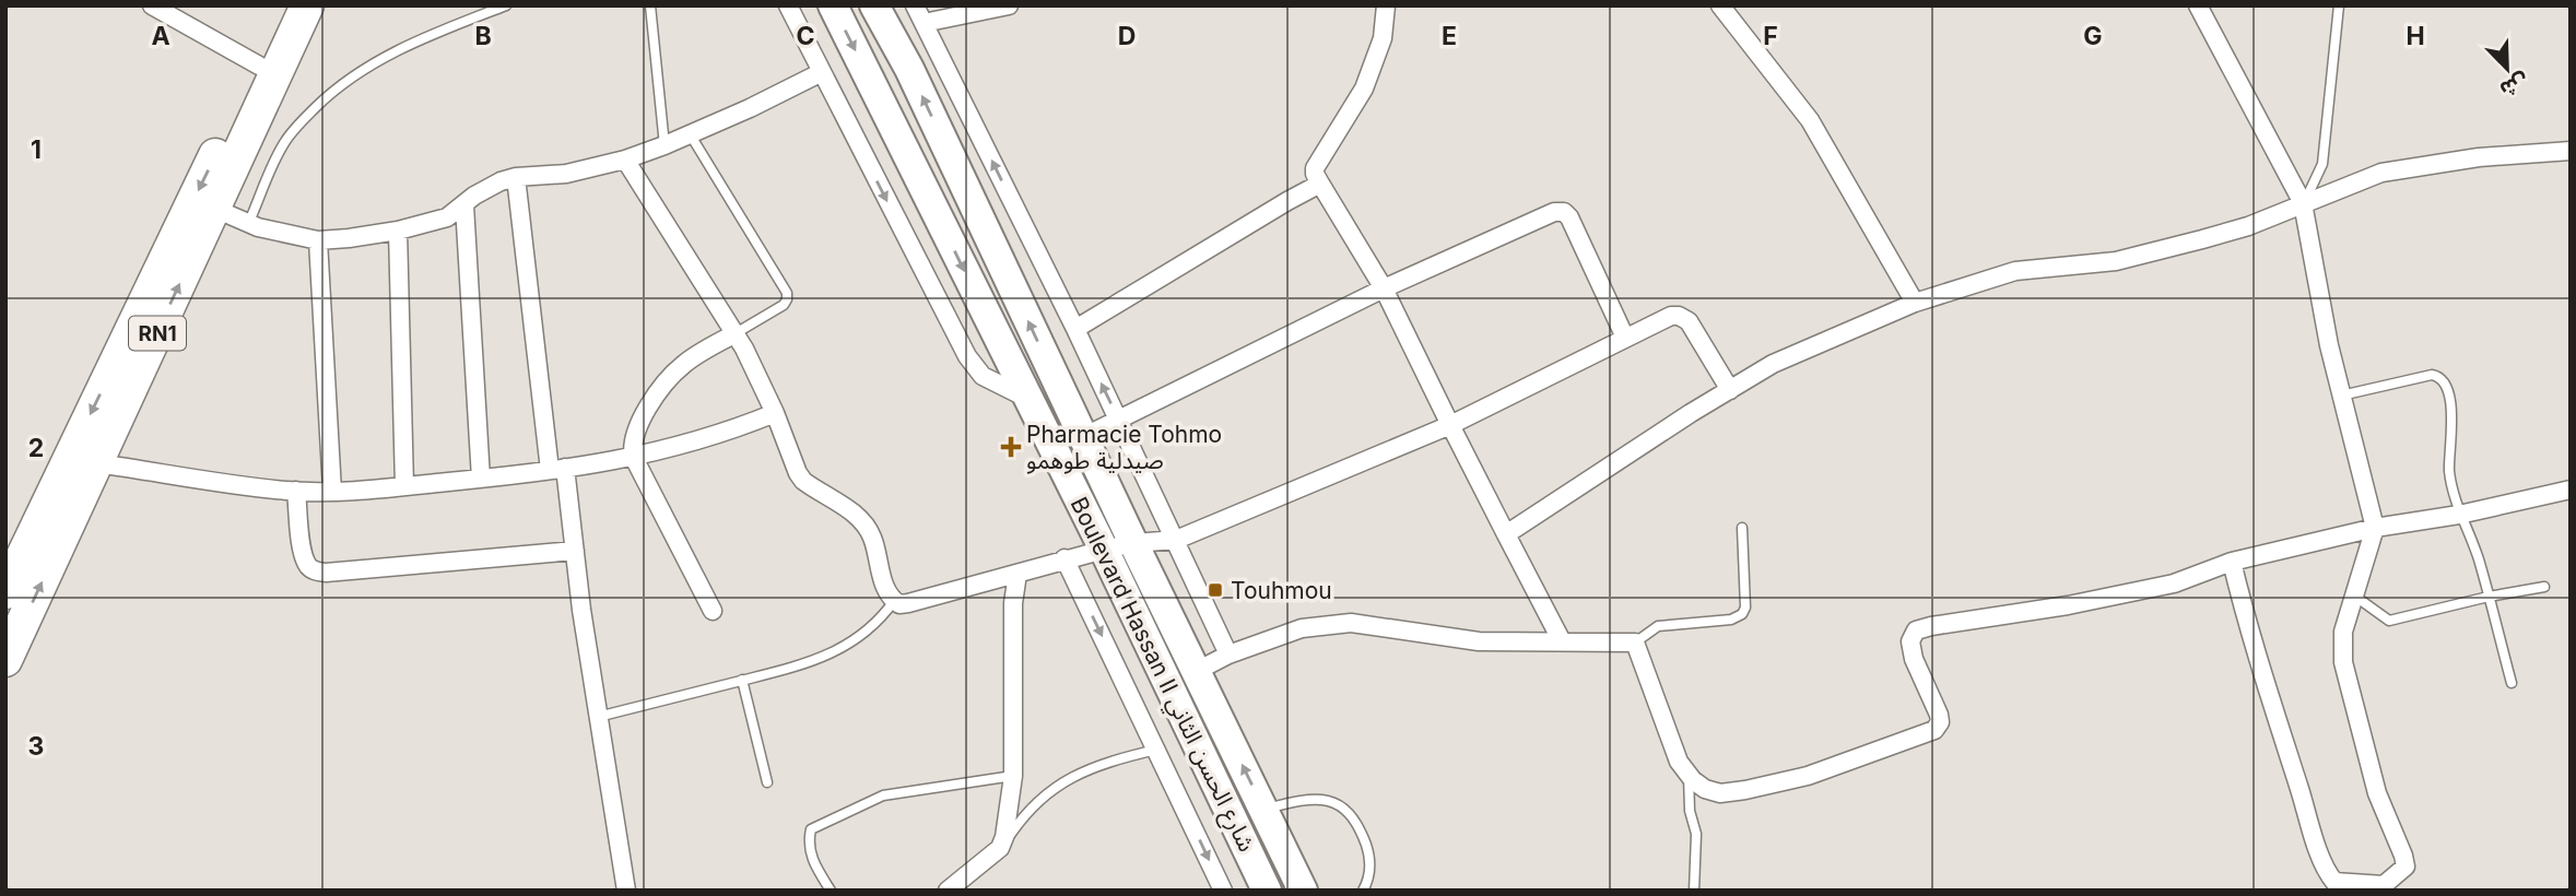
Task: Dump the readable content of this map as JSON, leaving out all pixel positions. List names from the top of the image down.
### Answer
{
  "streets": {
    "highway": ["RN1"],
    "main road": ["Boulevard Hassan II شارع الحسن الثاني"]
  },
  "places": {
    "health": ["Pharmacie Tohmo صيدلية طوهمو"],
    "transit": ["Touhmou"]
  },
  "north": "bottom right",
  "grid": {
    "columns": [
      "A",
      "B",
      "C",
      "D",
      "E",
      "F",
      "G",
      "H"
    ],
    "rows": ["1", "2", "3"]
  }
}
